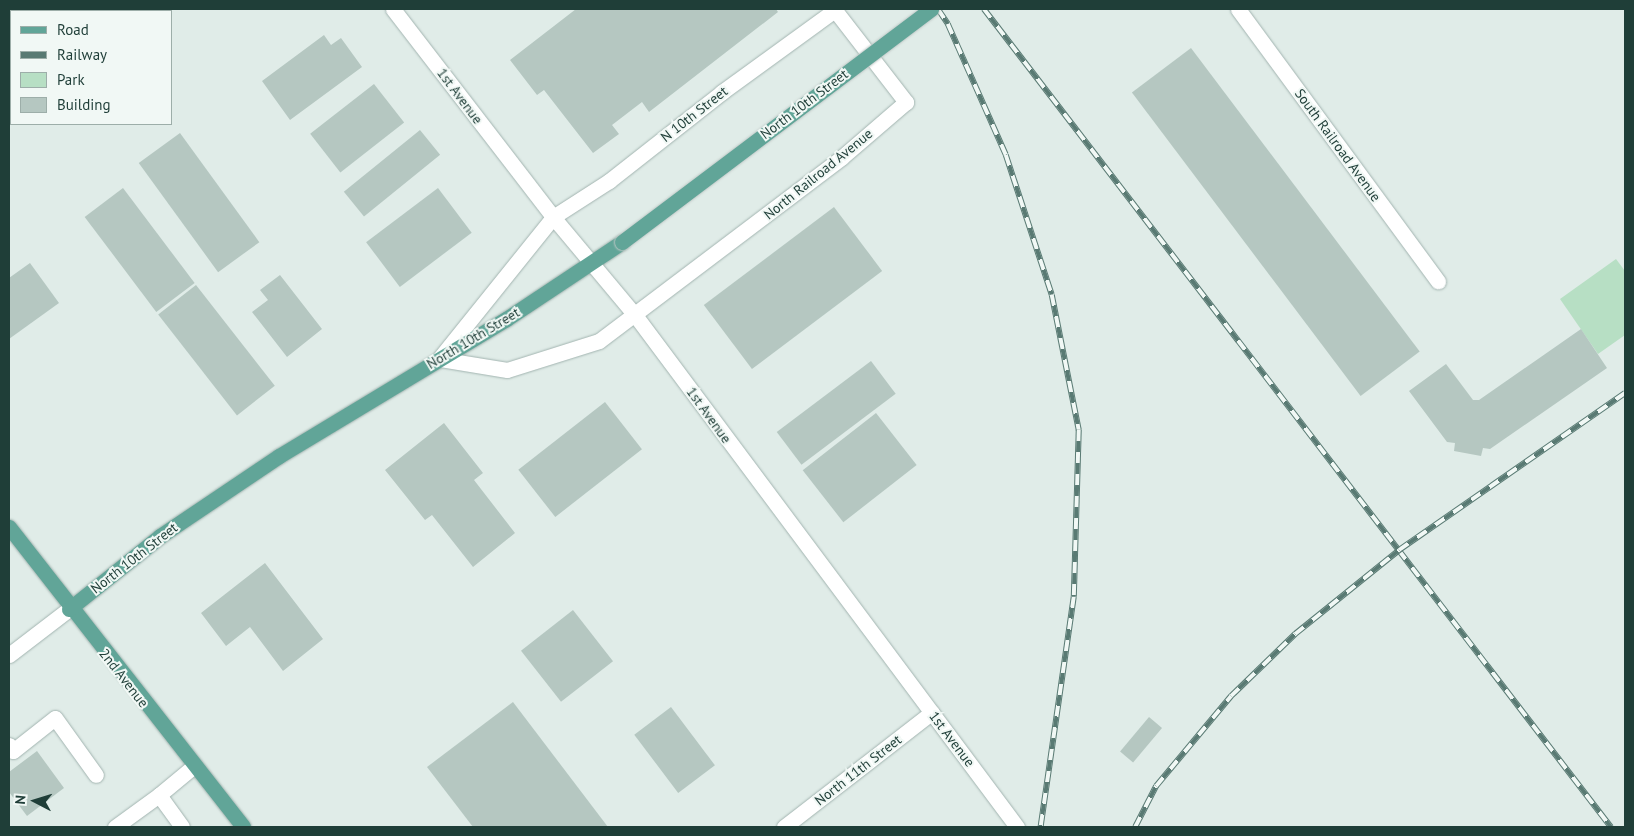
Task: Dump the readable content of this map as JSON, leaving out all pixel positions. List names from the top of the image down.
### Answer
{
  "streets": {
    "main road": ["North 10th Street", "2nd Avenue"],
    "street": [
      "1st Avenue",
      "N 10th Street",
      "South Railroad Avenue",
      "North Railroad Avenue",
      "North 11th Street"
    ]
  },
  "crossings": [
    ["1st Avenue", "North 10th Street"],
    ["1st Avenue", "N 10th Street"],
    ["1st Avenue", "North Railroad Avenue"],
    ["1st Avenue", "North 11th Street"],
    ["North 10th Street", "N 10th Street"],
    ["North 10th Street", "North Railroad Avenue"],
    ["North 10th Street", "2nd Avenue"],
    ["N 10th Street", "North Railroad Avenue"]
  ],
  "legend": [
    "Road",
    "Railway",
    "Park",
    "Building"
  ],
  "north": "left"
}
